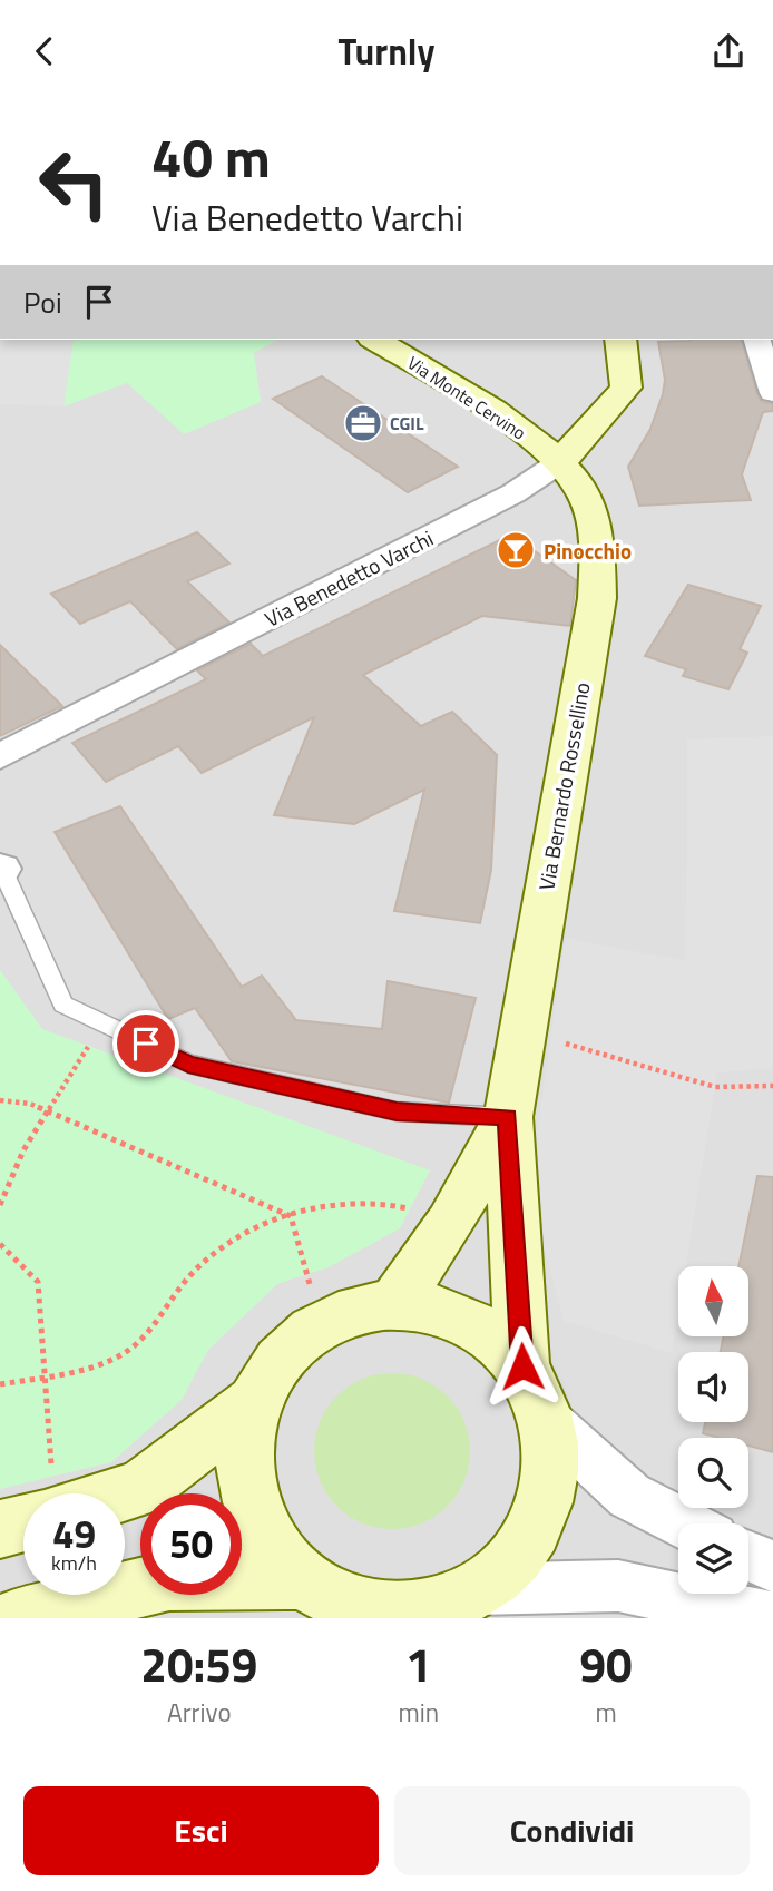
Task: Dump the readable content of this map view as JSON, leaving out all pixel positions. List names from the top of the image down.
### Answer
{
  "streets": {
    "main road": ["Via Monte Cervino", "Via Benedetto Varchi", "Via Bernardo Rossellino"]
  },
  "crossings": [
    ["Via Monte Cervino", "Via Benedetto Varchi"],
    ["Via Monte Cervino", "Via Bernardo Rossellino"],
    ["Via Benedetto Varchi", "Via Bernardo Rossellino"]
  ],
  "places": {
    "office": ["CGIL"],
    "bar": ["Pinocchio"]
  },
  "north": "top",
  "page": {
    "header": "Turnly",
    "turn": ["40 m", "Via Benedetto Varchi"],
    "then": "Poi",
    "speed": "49 km/h",
    "limit": "50",
    "eta": [
      "20:59",
      "Arrivo",
      "1",
      "min",
      "90",
      "m"
    ],
    "buttons": ["Esci", "Condividi"]
  }
}
